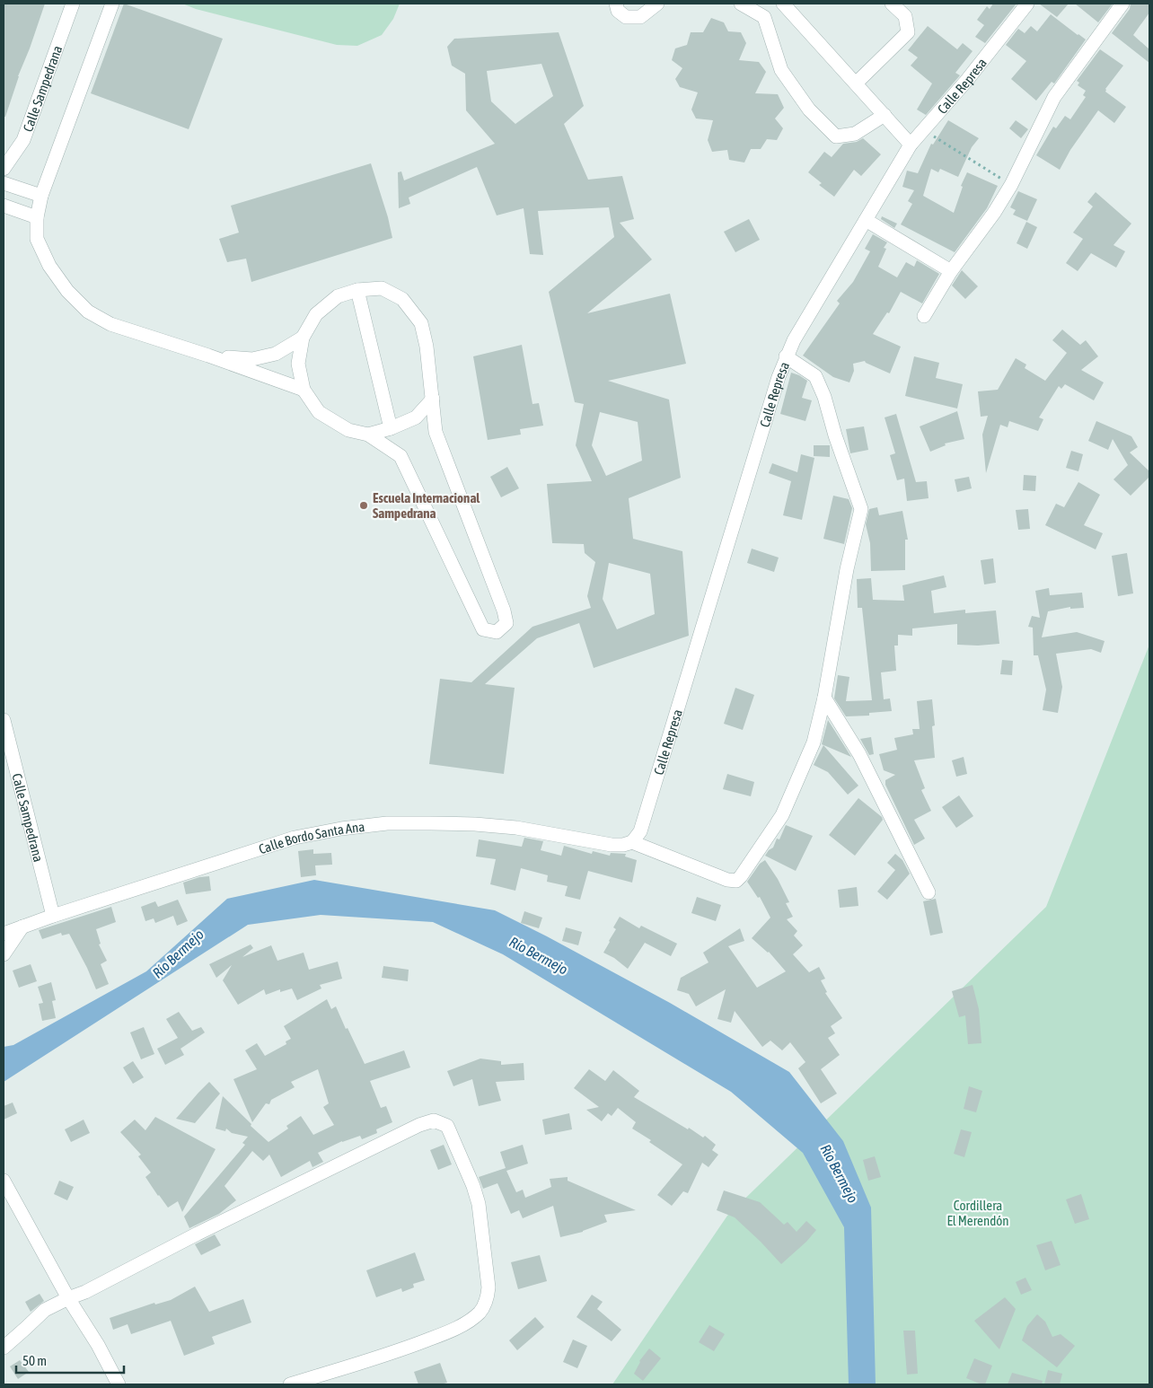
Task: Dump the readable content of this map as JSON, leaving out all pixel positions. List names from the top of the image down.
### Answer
{
  "streets": {
    "street": ["Calle Represa", "Calle Sampedrana", "Calle Bordo Santa Ana"]
  },
  "crossings": [
    ["Calle Represa", "Calle Bordo Santa Ana"],
    ["Calle Sampedrana", "Calle Bordo Santa Ana"]
  ],
  "water": ["Río Bermejo"],
  "parks": ["Cordillera El Merendón"],
  "places": ["Escuela Internacional Sampedrana"],
  "scale_bar": "50 m"
}
